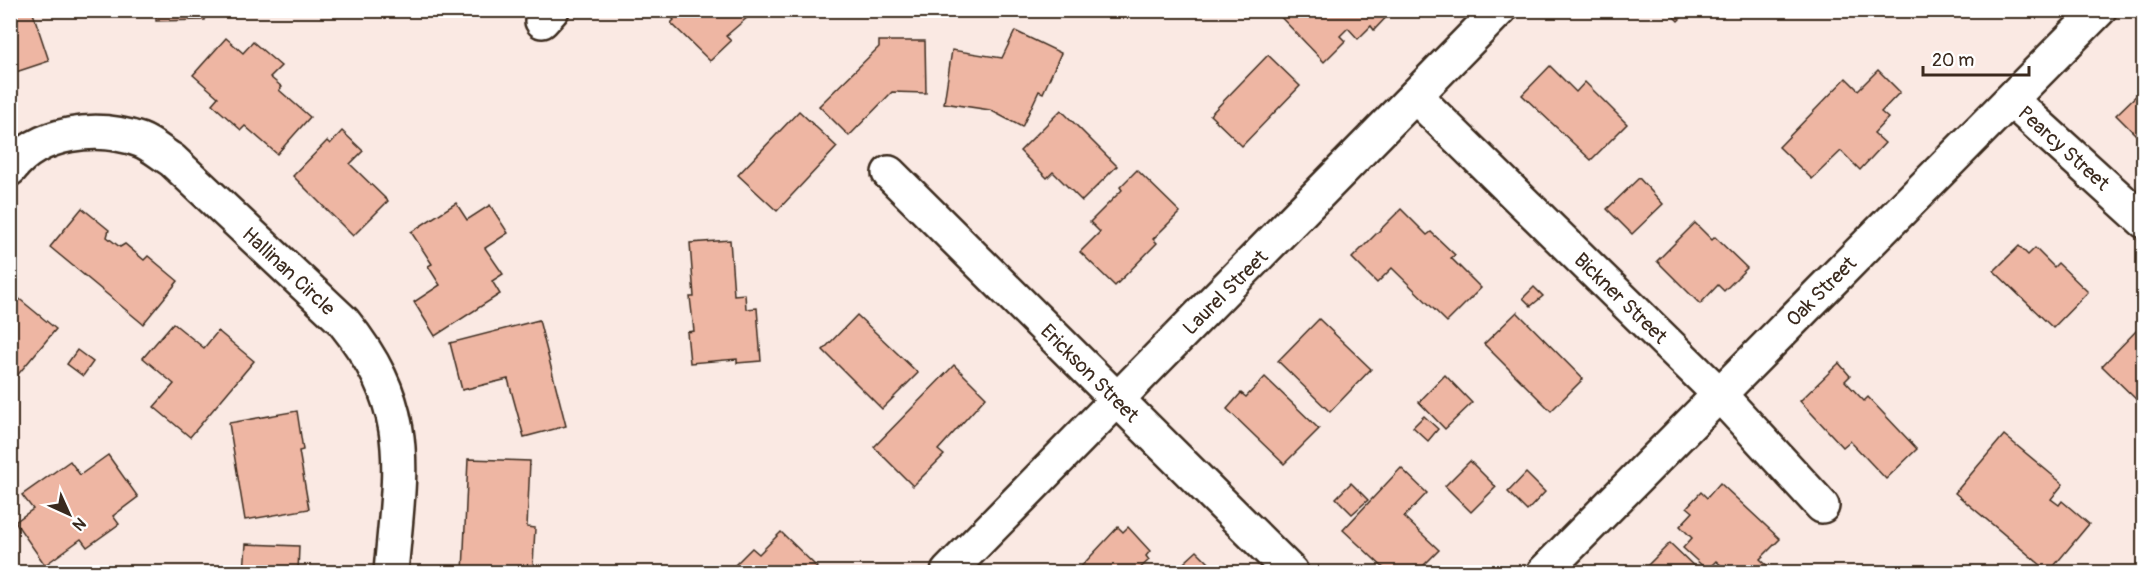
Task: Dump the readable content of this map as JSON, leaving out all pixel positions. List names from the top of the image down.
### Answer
{
  "streets": {
    "street": [
      "Pearcy Street",
      "Hallinan Circle",
      "Oak Street",
      "Laurel Street",
      "Bickner Street",
      "Erickson Street"
    ]
  },
  "crossings": [
    ["Pearcy Street", "Oak Street"],
    ["Oak Street", "Bickner Street"],
    ["Laurel Street", "Bickner Street"],
    ["Laurel Street", "Erickson Street"]
  ],
  "scale_bar": "20 m",
  "north": "bottom right"
}
